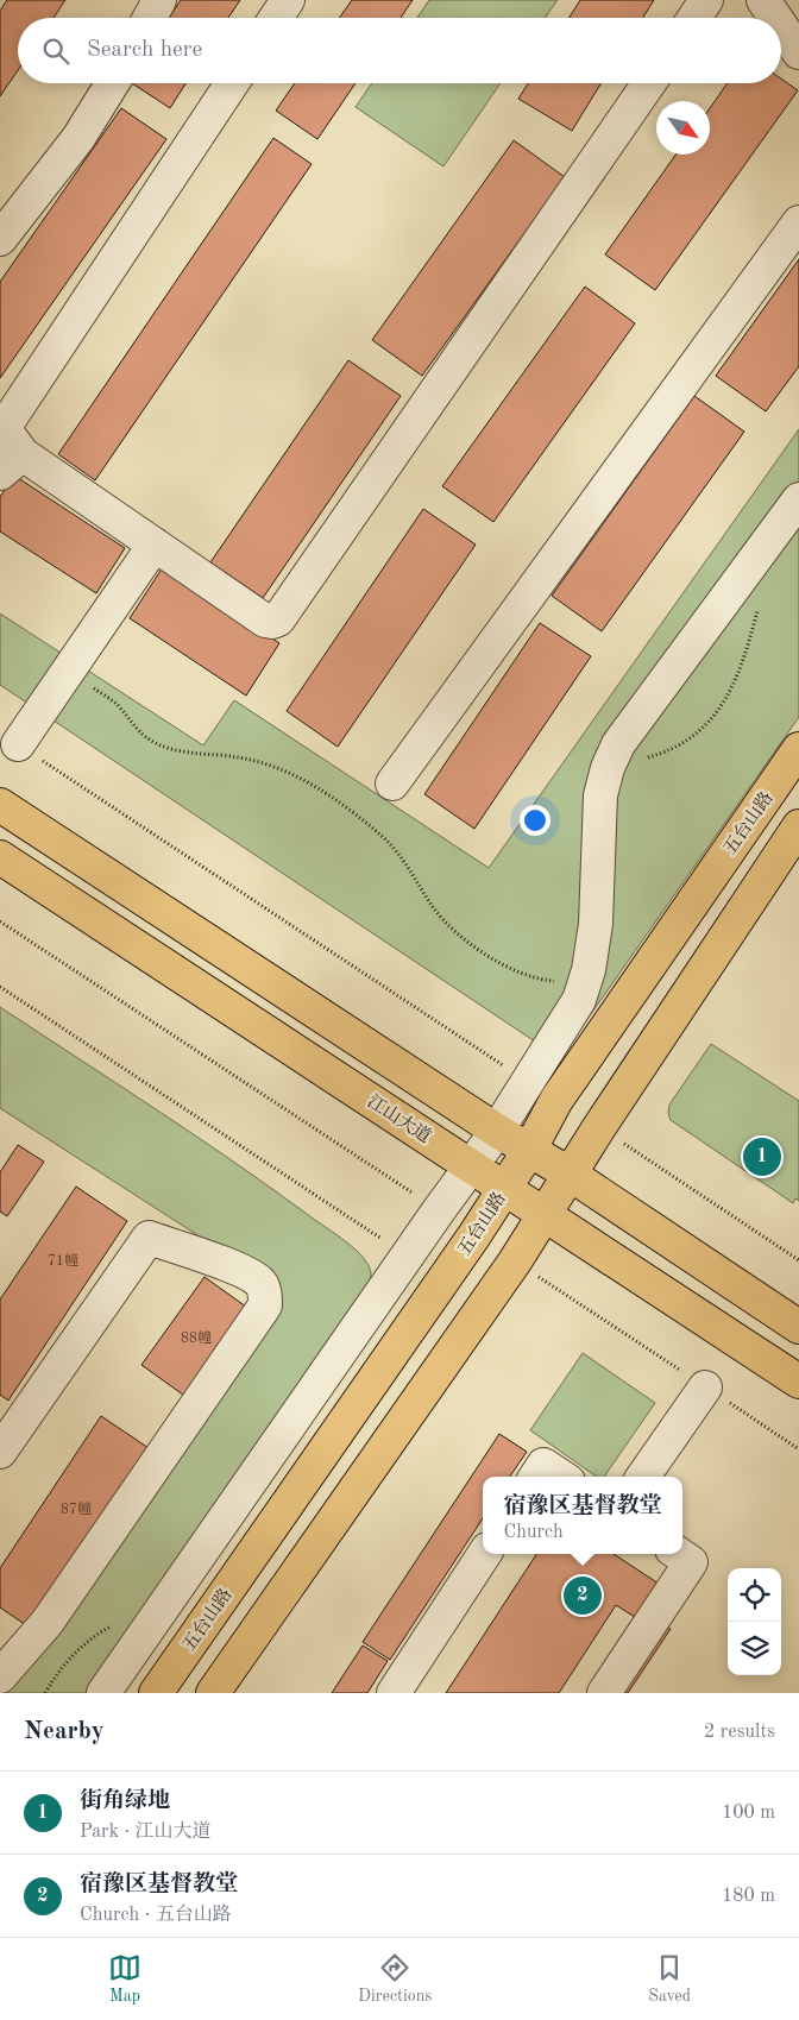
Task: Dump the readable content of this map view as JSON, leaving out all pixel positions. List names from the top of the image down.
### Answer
{
  "streets": {
    "main road": ["五台山路", "江山大道"]
  },
  "crossings": [
    ["五台山路", "江山大道"]
  ],
  "house_numbers": ["71幢", "88幢", "87幢"],
  "north": "bottom right",
  "page": {
    "search": "Search here",
    "pins": ["1", "2"],
    "popup": ["宿豫区基督教堂", "Church"],
    "heading": ["Nearby", "2 results"],
    "list": [
      {
        "mark": "1",
        "name": "街角绿地",
        "note": "Park · 江山大道",
        "value": "100 m"
      },
      {
        "mark": "2",
        "name": "宿豫区基督教堂",
        "note": "Church · 五台山路",
        "value": "180 m"
      }
    ],
    "nav": ["Map", "Directions", "Saved"]
  }
}
